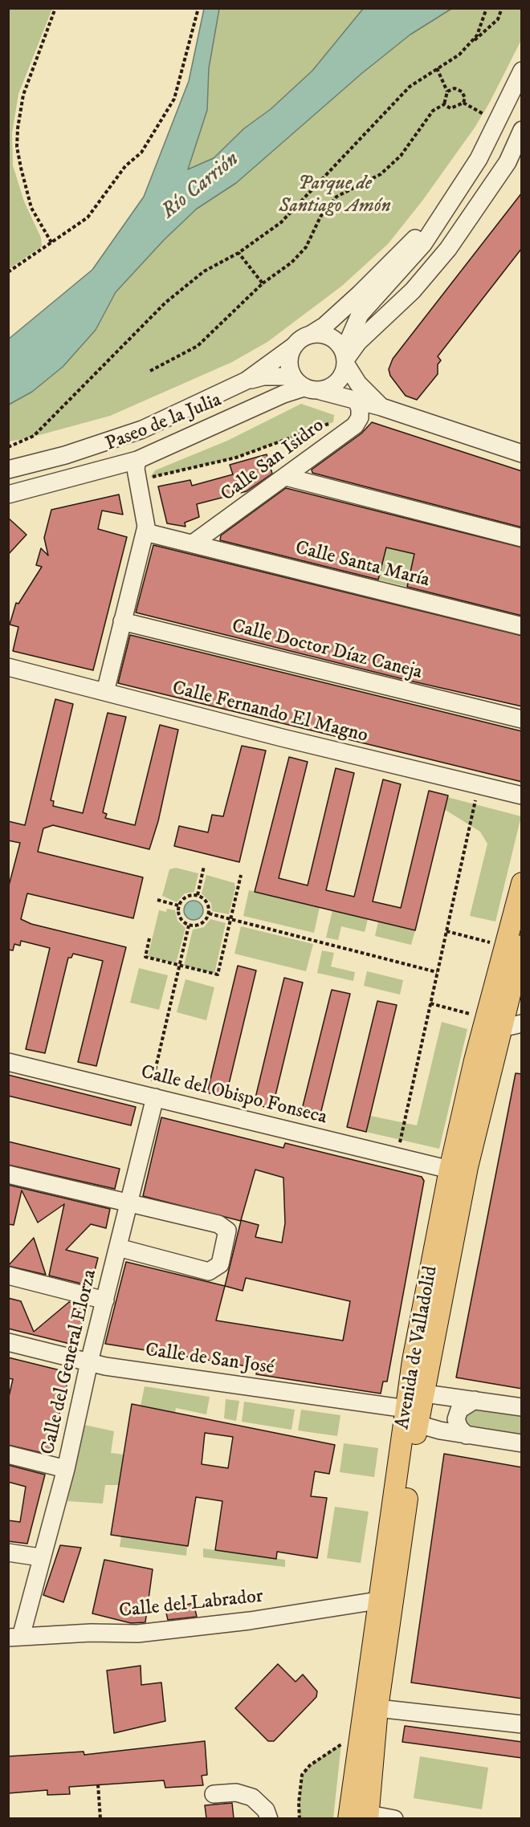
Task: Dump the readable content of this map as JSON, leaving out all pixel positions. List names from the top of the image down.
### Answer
{
  "streets": {
    "main road": ["Avenida de Valladolid"],
    "street": [
      "Paseo de la Julia",
      "Calle San Isidro",
      "Calle Santa María",
      "Calle Doctor Díaz Caneja",
      "Calle Fernando El Magno",
      "Calle del Obispo Fonseca",
      "Calle de San José",
      "Calle del General Elorza",
      "Calle del Labrador"
    ]
  },
  "crossings": [
    ["Calle San Isidro", "Calle Santa María"],
    ["Calle del Obispo Fonseca", "Avenida de Valladolid"],
    ["Calle del Obispo Fonseca", "Calle del General Elorza"],
    ["Avenida de Valladolid", "Calle de San José"],
    ["Avenida de Valladolid", "Calle del Labrador"],
    ["Calle de San José", "Calle del General Elorza"],
    ["Calle del General Elorza", "Calle del Labrador"]
  ],
  "water": ["Río Carrión"],
  "parks": ["Parque de Santiago Amón"]
}
